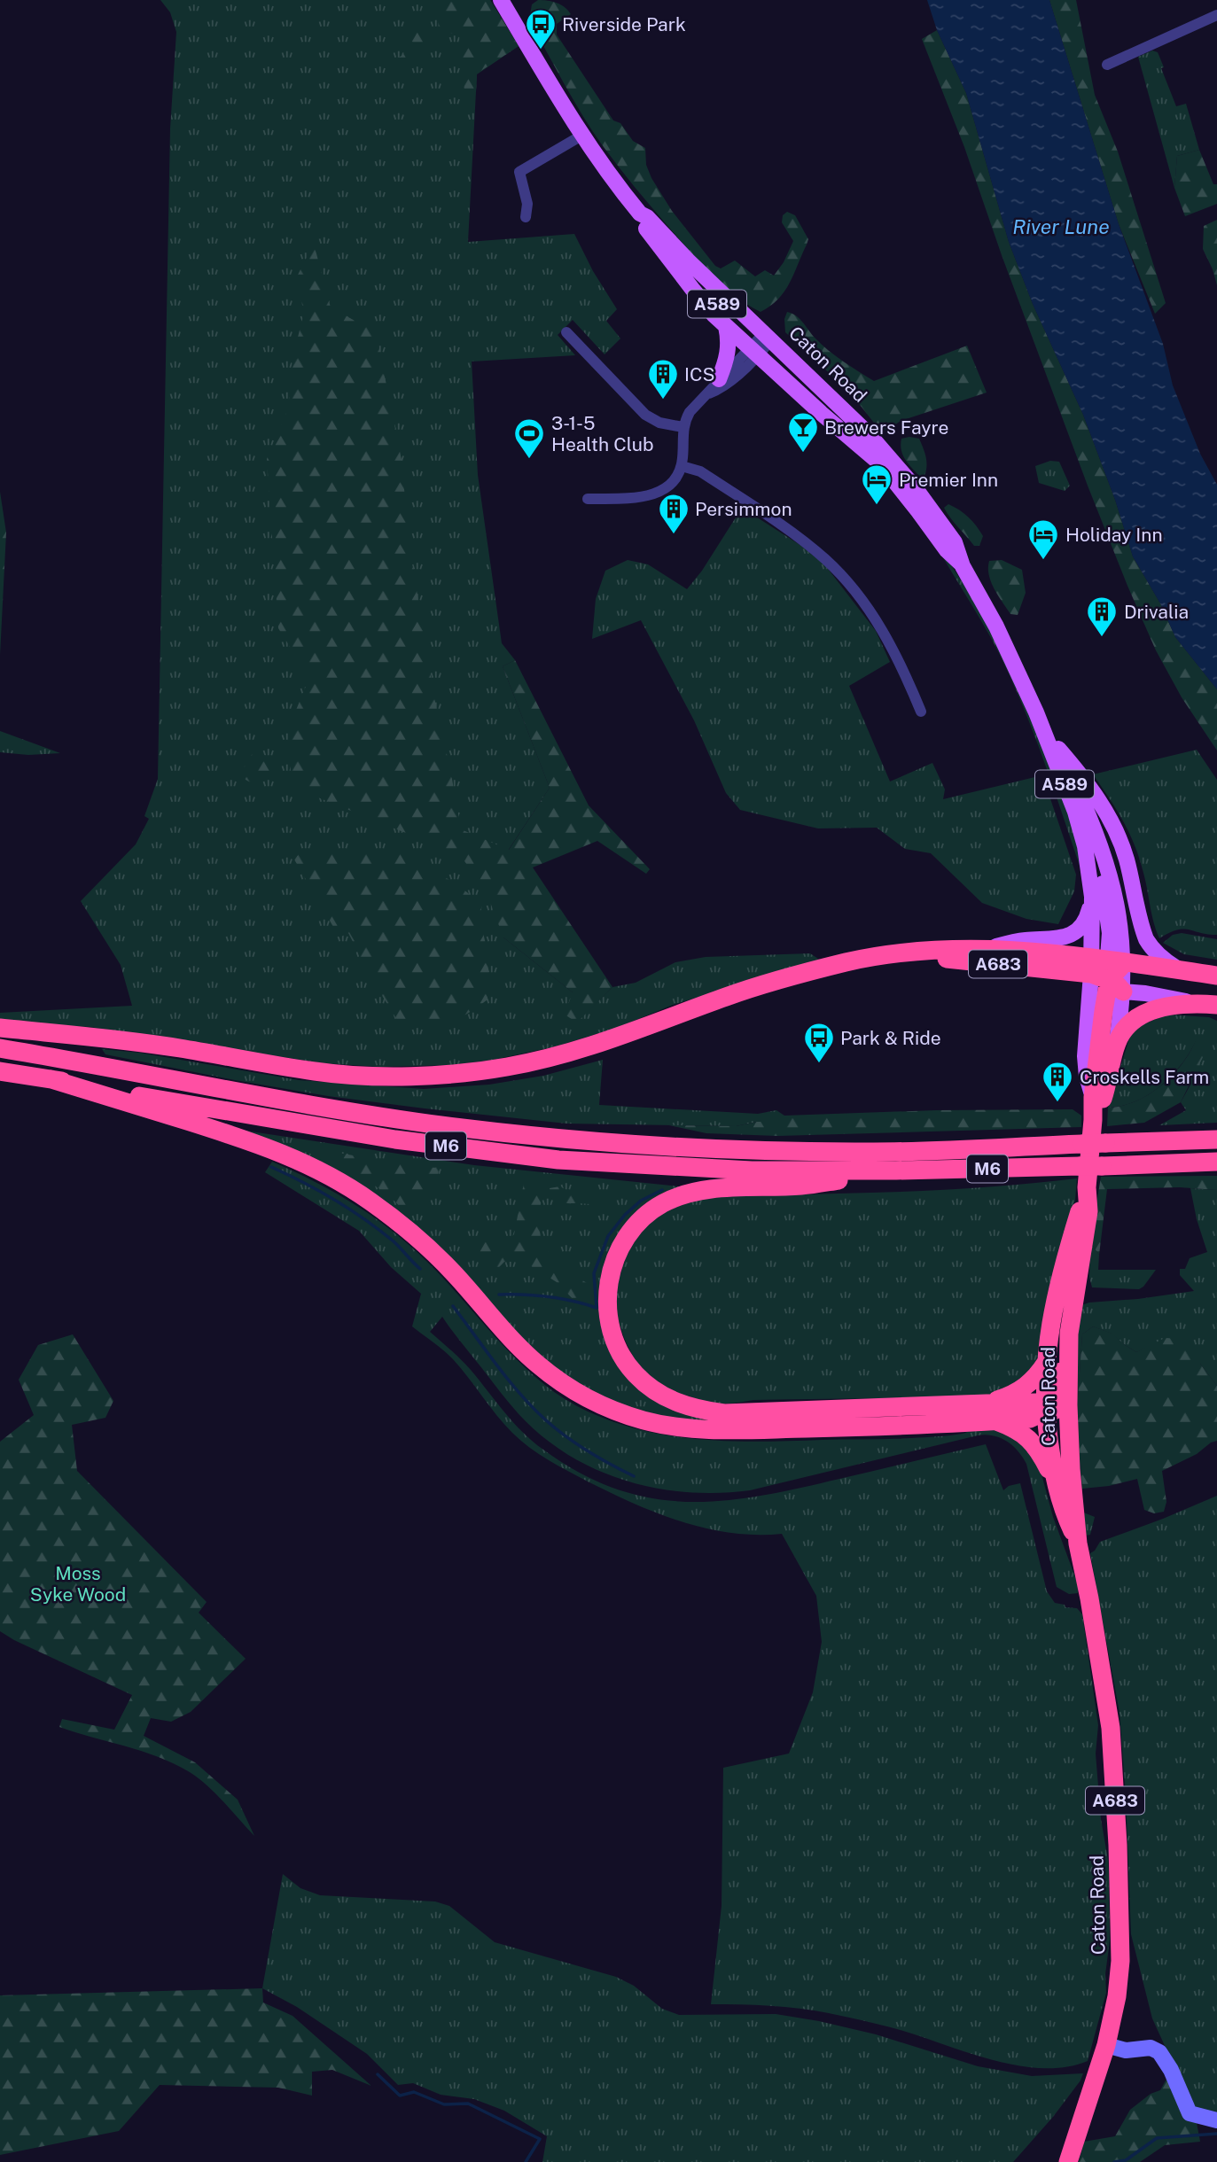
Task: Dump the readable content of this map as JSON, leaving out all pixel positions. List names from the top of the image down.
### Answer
{
  "streets": {
    "highway": ["Caton Road", "A683", "M6"],
    "main road": ["A589"]
  },
  "crossings": [
    ["Caton Road", "A683"]
  ],
  "water": ["River Lune"],
  "parks": ["Moss Syke Wood"],
  "places": {
    "bus stop": ["Riverside Park", "Park & Ride"],
    "building": [
      "ICS",
      "Persimmon",
      "Drivalia",
      "Croskells Farm"
    ],
    "bar": ["Brewers Fayre"],
    "sports": ["3-1-5 Health Club"],
    "hotel": ["Premier Inn", "Holiday Inn"]
  }
}
